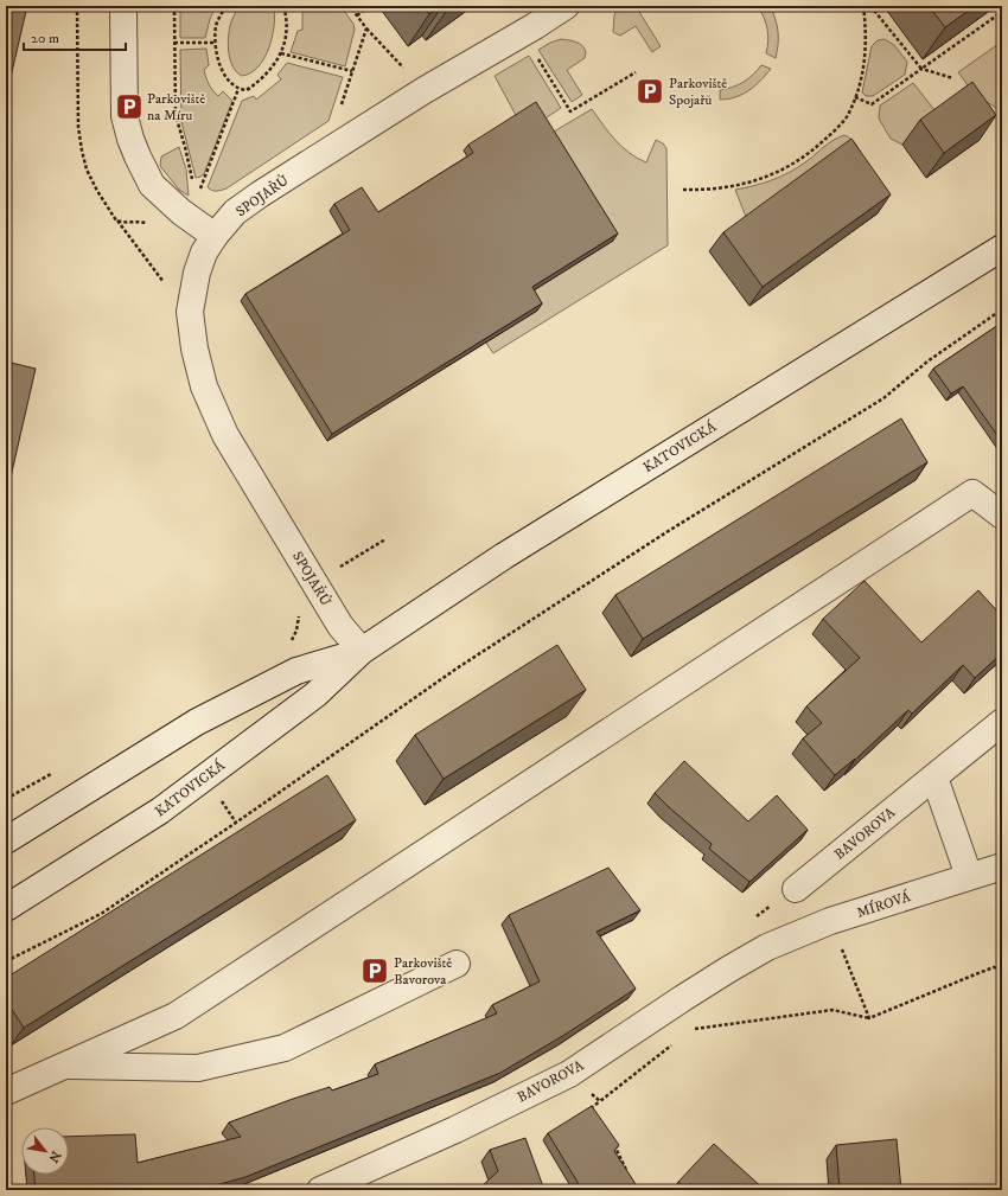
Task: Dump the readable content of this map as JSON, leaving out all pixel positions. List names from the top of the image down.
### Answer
{
  "streets": {
    "street": [
      "SPOJAŘŮ",
      "KATOVICKÁ",
      "BAVOROVA",
      "MÍROVÁ"
    ]
  },
  "crossings": [
    ["SPOJAŘŮ", "KATOVICKÁ"],
    ["BAVOROVA", "MÍROVÁ"]
  ],
  "places": {
    "parking": ["Parkoviště Spojařů", "Parkoviště na Míru", "Parkoviště Bavorova"]
  },
  "scale_bar": "20 m",
  "north": "bottom right"
}
